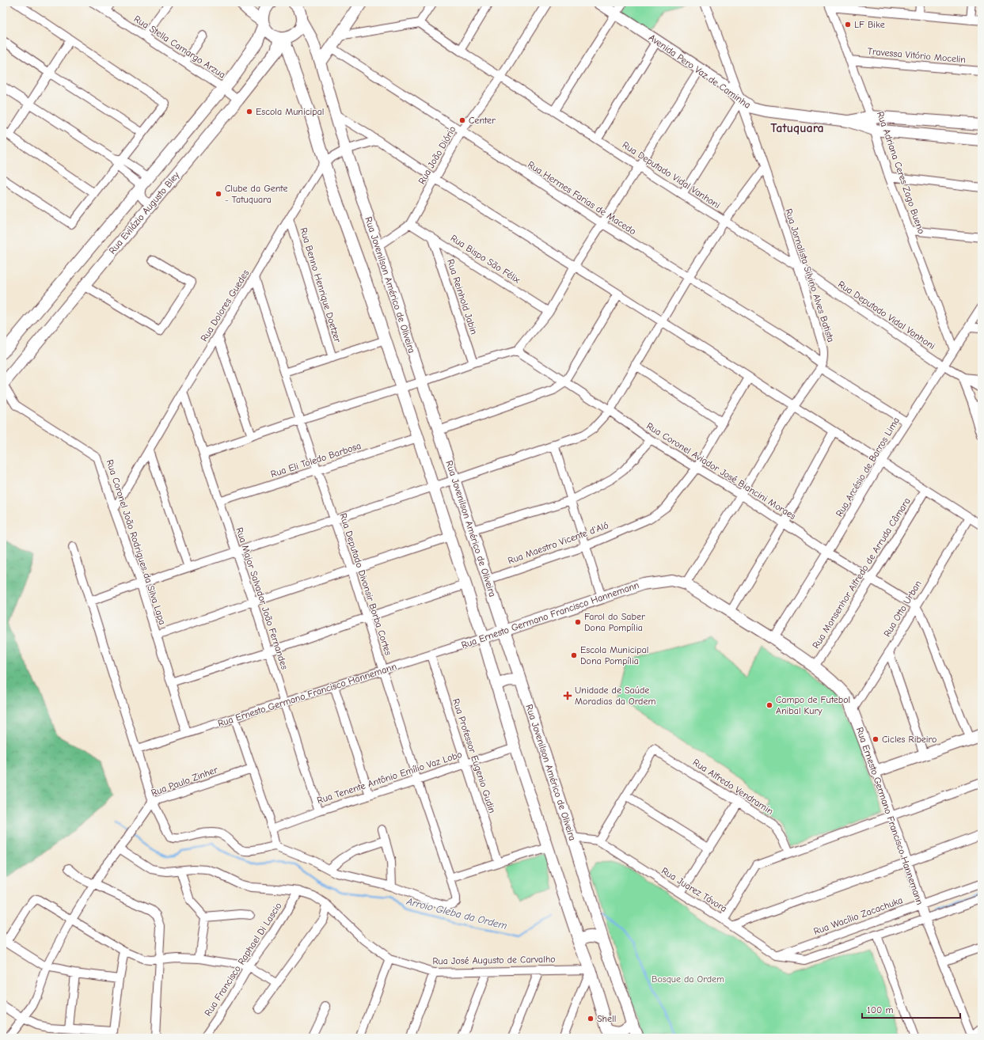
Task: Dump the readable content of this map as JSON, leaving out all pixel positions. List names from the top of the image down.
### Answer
{
  "streets": {
    "main road": [
      "Avenida Pero Vaz de Caminha",
      "Rua Evilázio Augusto Bley",
      "Rua Jovenilson Américo de Oliveira",
      "Rua Ernesto Germano Francisco Hannemann"
    ],
    "street": [
      "Rua Stella Camargo Arzua",
      "Travessa Vitório Mocelin",
      "Rua João Diório",
      "Rua Adriana Ceres Zago Bueno",
      "Rua Deputado Vidal Vanhoni",
      "Rua Hermes Farias de Macedo",
      "Rua Bispo São Félix",
      "Rua Jornalista Silvino Alves Batista",
      "Rua Benno Henrique Doetzer",
      "Rua Reinhold Jabin",
      "Rua Dolores Guedes",
      "Rua Eli Toledo Barbosa",
      "Rua Arcésio de Barros Lima",
      "Rua Coronel Aviador José Biancini Moraes",
      "Rua Coronel João Rodrigues da Silva Lapa",
      "Rua Maestro Vicente d'Aló",
      "Rua Monsenhor Alfredo de Arruda Câmara",
      "Rua Deputado Divonsir Borba Cortes",
      "Rua Major Salvador João Fernandes",
      "Rua Otto Urban",
      "Rua Professor Eugenio Gudin",
      "Rua Tenente Antônio Emílio Vaz Lobo",
      "Rua Paulo Zinher",
      "Rua Alfredo Vendramin",
      "Rua Juarez Távora",
      "Rua Wacílio Zacachuka",
      "Rua Francisco Raphael Di Lascio",
      "Rua José Augusto de Carvalho"
    ]
  },
  "crossings": [
    ["Rua Stella Camargo Arzua", "Rua Evilázio Augusto Bley"],
    ["Travessa Vitório Mocelin", "Rua Adriana Ceres Zago Bueno"],
    ["Avenida Pero Vaz de Caminha", "Rua Adriana Ceres Zago Bueno"],
    ["Avenida Pero Vaz de Caminha", "Rua Jornalista Silvino Alves Batista"],
    ["Rua João Diório", "Rua Deputado Vidal Vanhoni"],
    ["Rua João Diório", "Rua Hermes Farias de Macedo"],
    ["Rua João Diório", "Rua Bispo São Félix"],
    ["Rua João Diório", "Rua Jovenilson Américo de Oliveira"],
    ["Rua Adriana Ceres Zago Bueno", "Rua Arcésio de Barros Lima"],
    ["Rua Deputado Vidal Vanhoni", "Rua Jornalista Silvino Alves Batista"],
    ["Rua Deputado Vidal Vanhoni", "Rua Arcésio de Barros Lima"],
    ["Rua Hermes Farias de Macedo", "Rua Jornalista Silvino Alves Batista"],
    ["Rua Hermes Farias de Macedo", "Rua Arcésio de Barros Lima"],
    ["Rua Evilázio Augusto Bley", "Rua Coronel João Rodrigues da Silva Lapa"],
    ["Rua Bispo São Félix", "Rua Reinhold Jabin"],
    ["Rua Benno Henrique Doetzer", "Rua Dolores Guedes"],
    ["Rua Jovenilson Américo de Oliveira", "Rua Dolores Guedes"],
    ["Rua Jovenilson Américo de Oliveira", "Rua Maestro Vicente d'Aló"],
    ["Rua Jovenilson Américo de Oliveira", "Rua Ernesto Germano Francisco Hannemann"],
    ["Rua Jovenilson Américo de Oliveira", "Rua Juarez Távora"],
    ["Rua Dolores Guedes", "Rua Coronel João Rodrigues da Silva Lapa"],
    ["Rua Dolores Guedes", "Rua Deputado Divonsir Borba Cortes"],
    ["Rua Dolores Guedes", "Rua Major Salvador João Fernandes"],
    ["Rua Eli Toledo Barbosa", "Rua Deputado Divonsir Borba Cortes"],
    ["Rua Eli Toledo Barbosa", "Rua Major Salvador João Fernandes"],
    ["Rua Arcésio de Barros Lima", "Rua Coronel Aviador José Biancini Moraes"],
    ["Rua Arcésio de Barros Lima", "Rua Ernesto Germano Francisco Hannemann"],
    ["Rua Coronel Aviador José Biancini Moraes", "Rua Maestro Vicente d'Aló"],
    ["Rua Coronel Aviador José Biancini Moraes", "Rua Monsenhor Alfredo de Arruda Câmara"],
    ["Rua Coronel Aviador José Biancini Moraes", "Rua Otto Urban"],
    ["Rua Coronel João Rodrigues da Silva Lapa", "Rua Ernesto Germano Francisco Hannemann"],
    ["Rua Monsenhor Alfredo de Arruda Câmara", "Rua Ernesto Germano Francisco Hannemann"],
    ["Rua Deputado Divonsir Borba Cortes", "Rua Ernesto Germano Francisco Hannemann"],
    ["Rua Deputado Divonsir Borba Cortes", "Rua Tenente Antônio Emílio Vaz Lobo"],
    ["Rua Major Salvador João Fernandes", "Rua Ernesto Germano Francisco Hannemann"],
    ["Rua Major Salvador João Fernandes", "Rua Tenente Antônio Emílio Vaz Lobo"],
    ["Rua Otto Urban", "Rua Ernesto Germano Francisco Hannemann"],
    ["Rua Ernesto Germano Francisco Hannemann", "Rua Professor Eugenio Gudin"],
    ["Rua Ernesto Germano Francisco Hannemann", "Rua Wacílio Zacachuka"],
    ["Rua Professor Eugenio Gudin", "Rua Tenente Antônio Emílio Vaz Lobo"],
    ["Rua Paulo Zinher", "Rua José Augusto de Carvalho"],
    ["Rua Juarez Távora", "Rua Wacílio Zacachuka"],
    ["Rua Francisco Raphael Di Lascio", "Rua José Augusto de Carvalho"]
  ],
  "districts": ["Tatuquara"],
  "water": ["Arroio Gleba da Ordem"],
  "parks": ["Bosque da Ordem"],
  "places": {
    "other": [
      "LF Bike",
      "Escola Municipal",
      "Center",
      "Clube da Gente - Tatuquara",
      "Farol do Saber Dona Pompília",
      "Escola Municipal Dona Pompília",
      "Campo de Futebol Anibal Kury",
      "Cicles Ribeiro",
      "Shell"
    ],
    "health": ["Unidade de Saúde Moradias da Ordem"]
  },
  "scale_bar": "100 m"
}
